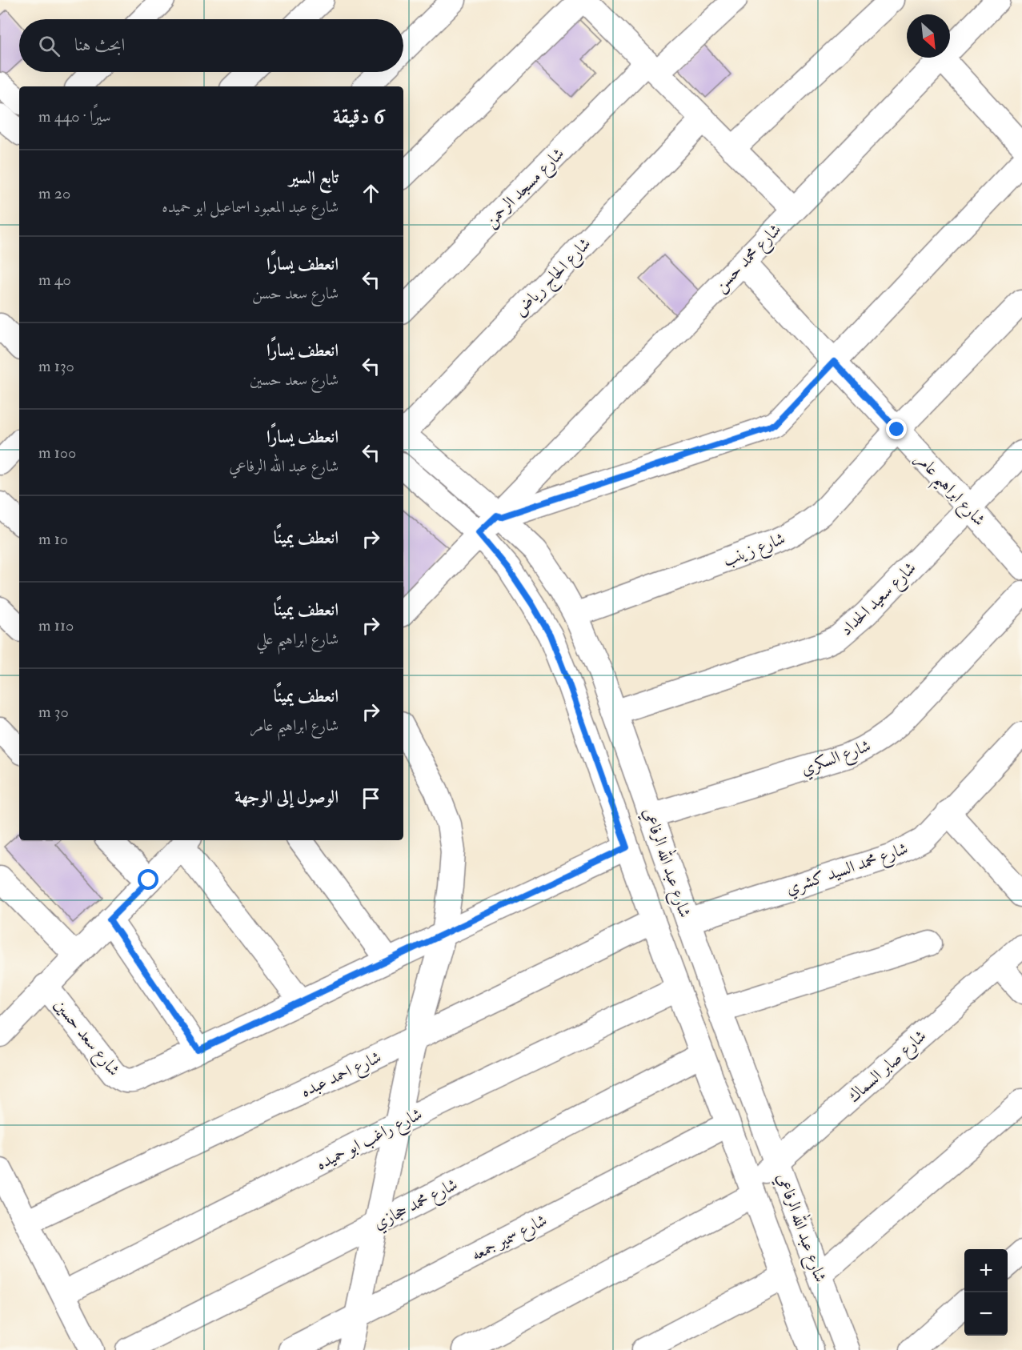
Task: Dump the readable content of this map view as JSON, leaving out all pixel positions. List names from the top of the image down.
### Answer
{
  "streets": {
    "street": [
      "شارع مسجد الرحمن",
      "شارع محمد حسن",
      "شارع الحاج رياض",
      "شارع ابراهيم عامر",
      "شارع زينب",
      "شارع سعيد الحداد",
      "شارع السكري",
      "شارع عبد الله الرفاعي",
      "شارع محمد السيد كشري",
      "شارع سعد حسين",
      "شارع صابر السماك",
      "شارع احمد عبده",
      "شارع راغب ابو حميده",
      "شارع محمد حجازي",
      "شارع سمير جمعه"
    ]
  },
  "crossings": [
    ["شارع محمد حسن", "شارع ابراهيم عامر"],
    ["شارع محمد حسن", "شارع عبد الله الرفاعي"],
    ["شارع ابراهيم عامر", "شارع زينب"],
    ["شارع ابراهيم عامر", "شارع سعيد الحداد"],
    ["شارع زينب", "شارع عبد الله الرفاعي"],
    ["شارع سعيد الحداد", "شارع عبد الله الرفاعي"],
    ["شارع السكري", "شارع عبد الله الرفاعي"],
    ["شارع عبد الله الرفاعي", "شارع محمد السيد كشري"],
    ["شارع عبد الله الرفاعي", "شارع سعد حسين"],
    ["شارع عبد الله الرفاعي", "شارع صابر السماك"],
    ["شارع عبد الله الرفاعي", "شارع احمد عبده"],
    ["شارع عبد الله الرفاعي", "شارع راغب ابو حميده"],
    ["شارع عبد الله الرفاعي", "شارع محمد حجازي"],
    ["شارع عبد الله الرفاعي", "شارع سمير جمعه"]
  ],
  "north": "bottom right",
  "page": {
    "search": "ابحث هنا",
    "heading": ["6 دقيقة", "سيرًا · 440 m"],
    "list": [
      ["تابع السير", "شارع عبد المعبود اسماعيل ابو حميده", "20 m"],
      ["انعطف يسارًا", "شارع سعد حسن", "40 m"],
      ["انعطف يسارًا", "شارع سعد حسين", "130 m"],
      ["انعطف يسارًا", "شارع عبد الله الرفاعي", "100 m"],
      ["انعطف يمينًا", "10 m"],
      ["انعطف يمينًا", "شارع ابراهيم علي", "110 m"],
      ["انعطف يمينًا", "شارع ابراهيم عامر", "30 m"],
      "الوصول إلى الوجهة"
    ],
    "map_buttons": ["+", "−"]
  }
}
